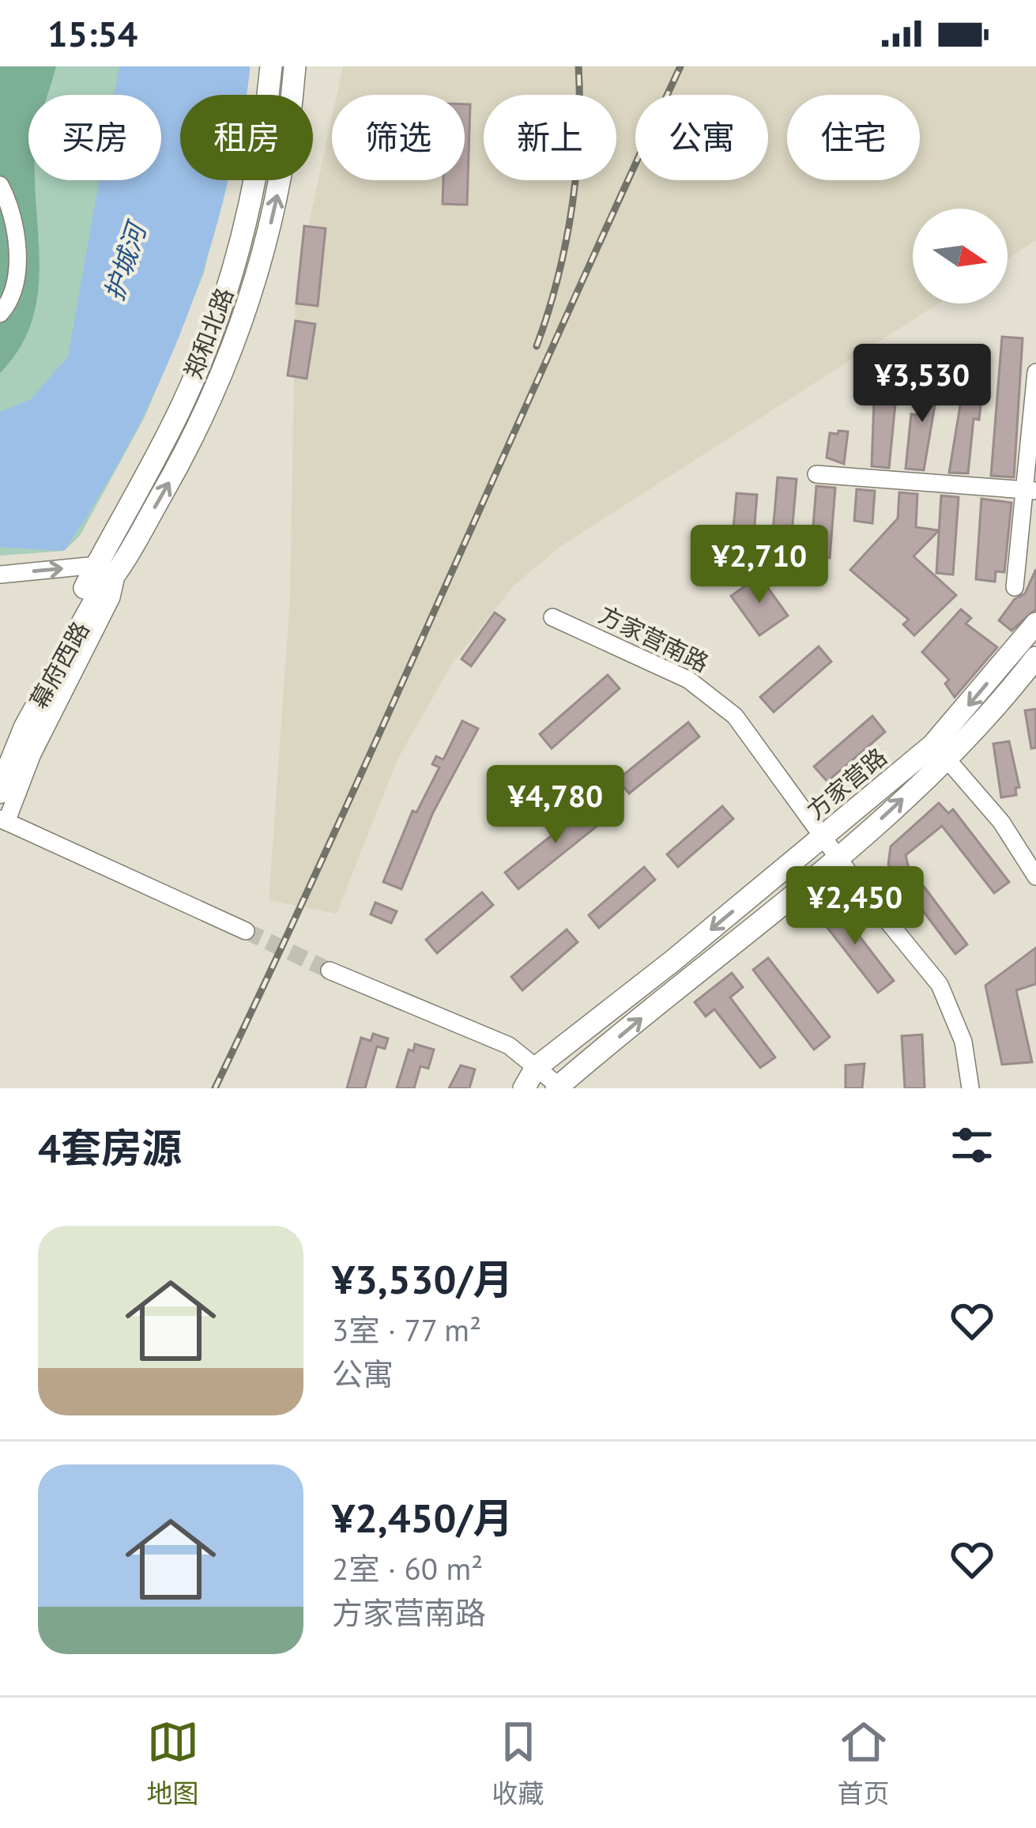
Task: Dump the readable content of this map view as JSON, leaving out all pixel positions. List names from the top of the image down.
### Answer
{
  "streets": {
    "highway": ["幕府西路"],
    "main road": ["郑和北路", "方家营路"],
    "street": ["方家营南路"]
  },
  "crossings": [
    ["郑和北路", "幕府西路"],
    ["方家营南路", "方家营路"]
  ],
  "water": ["护城河"],
  "north": "right",
  "page": {
    "status": "15:54",
    "chip": [
      "买房",
      "租房",
      "筛选",
      "新上",
      "公寓",
      "住宅"
    ],
    "price": [
      "¥3,530",
      "¥2,710",
      "¥4,780",
      "¥2,450"
    ],
    "heading": "4套房源",
    "list": [
      {
        "name": "¥3,530/月",
        "note": "3室 · 77 m² · 公寓"
      },
      {
        "name": "¥2,450/月",
        "note": "2室 · 60 m² · 方家营南路"
      }
    ],
    "tabs": ["地图", "收藏", "首页"]
  }
}
